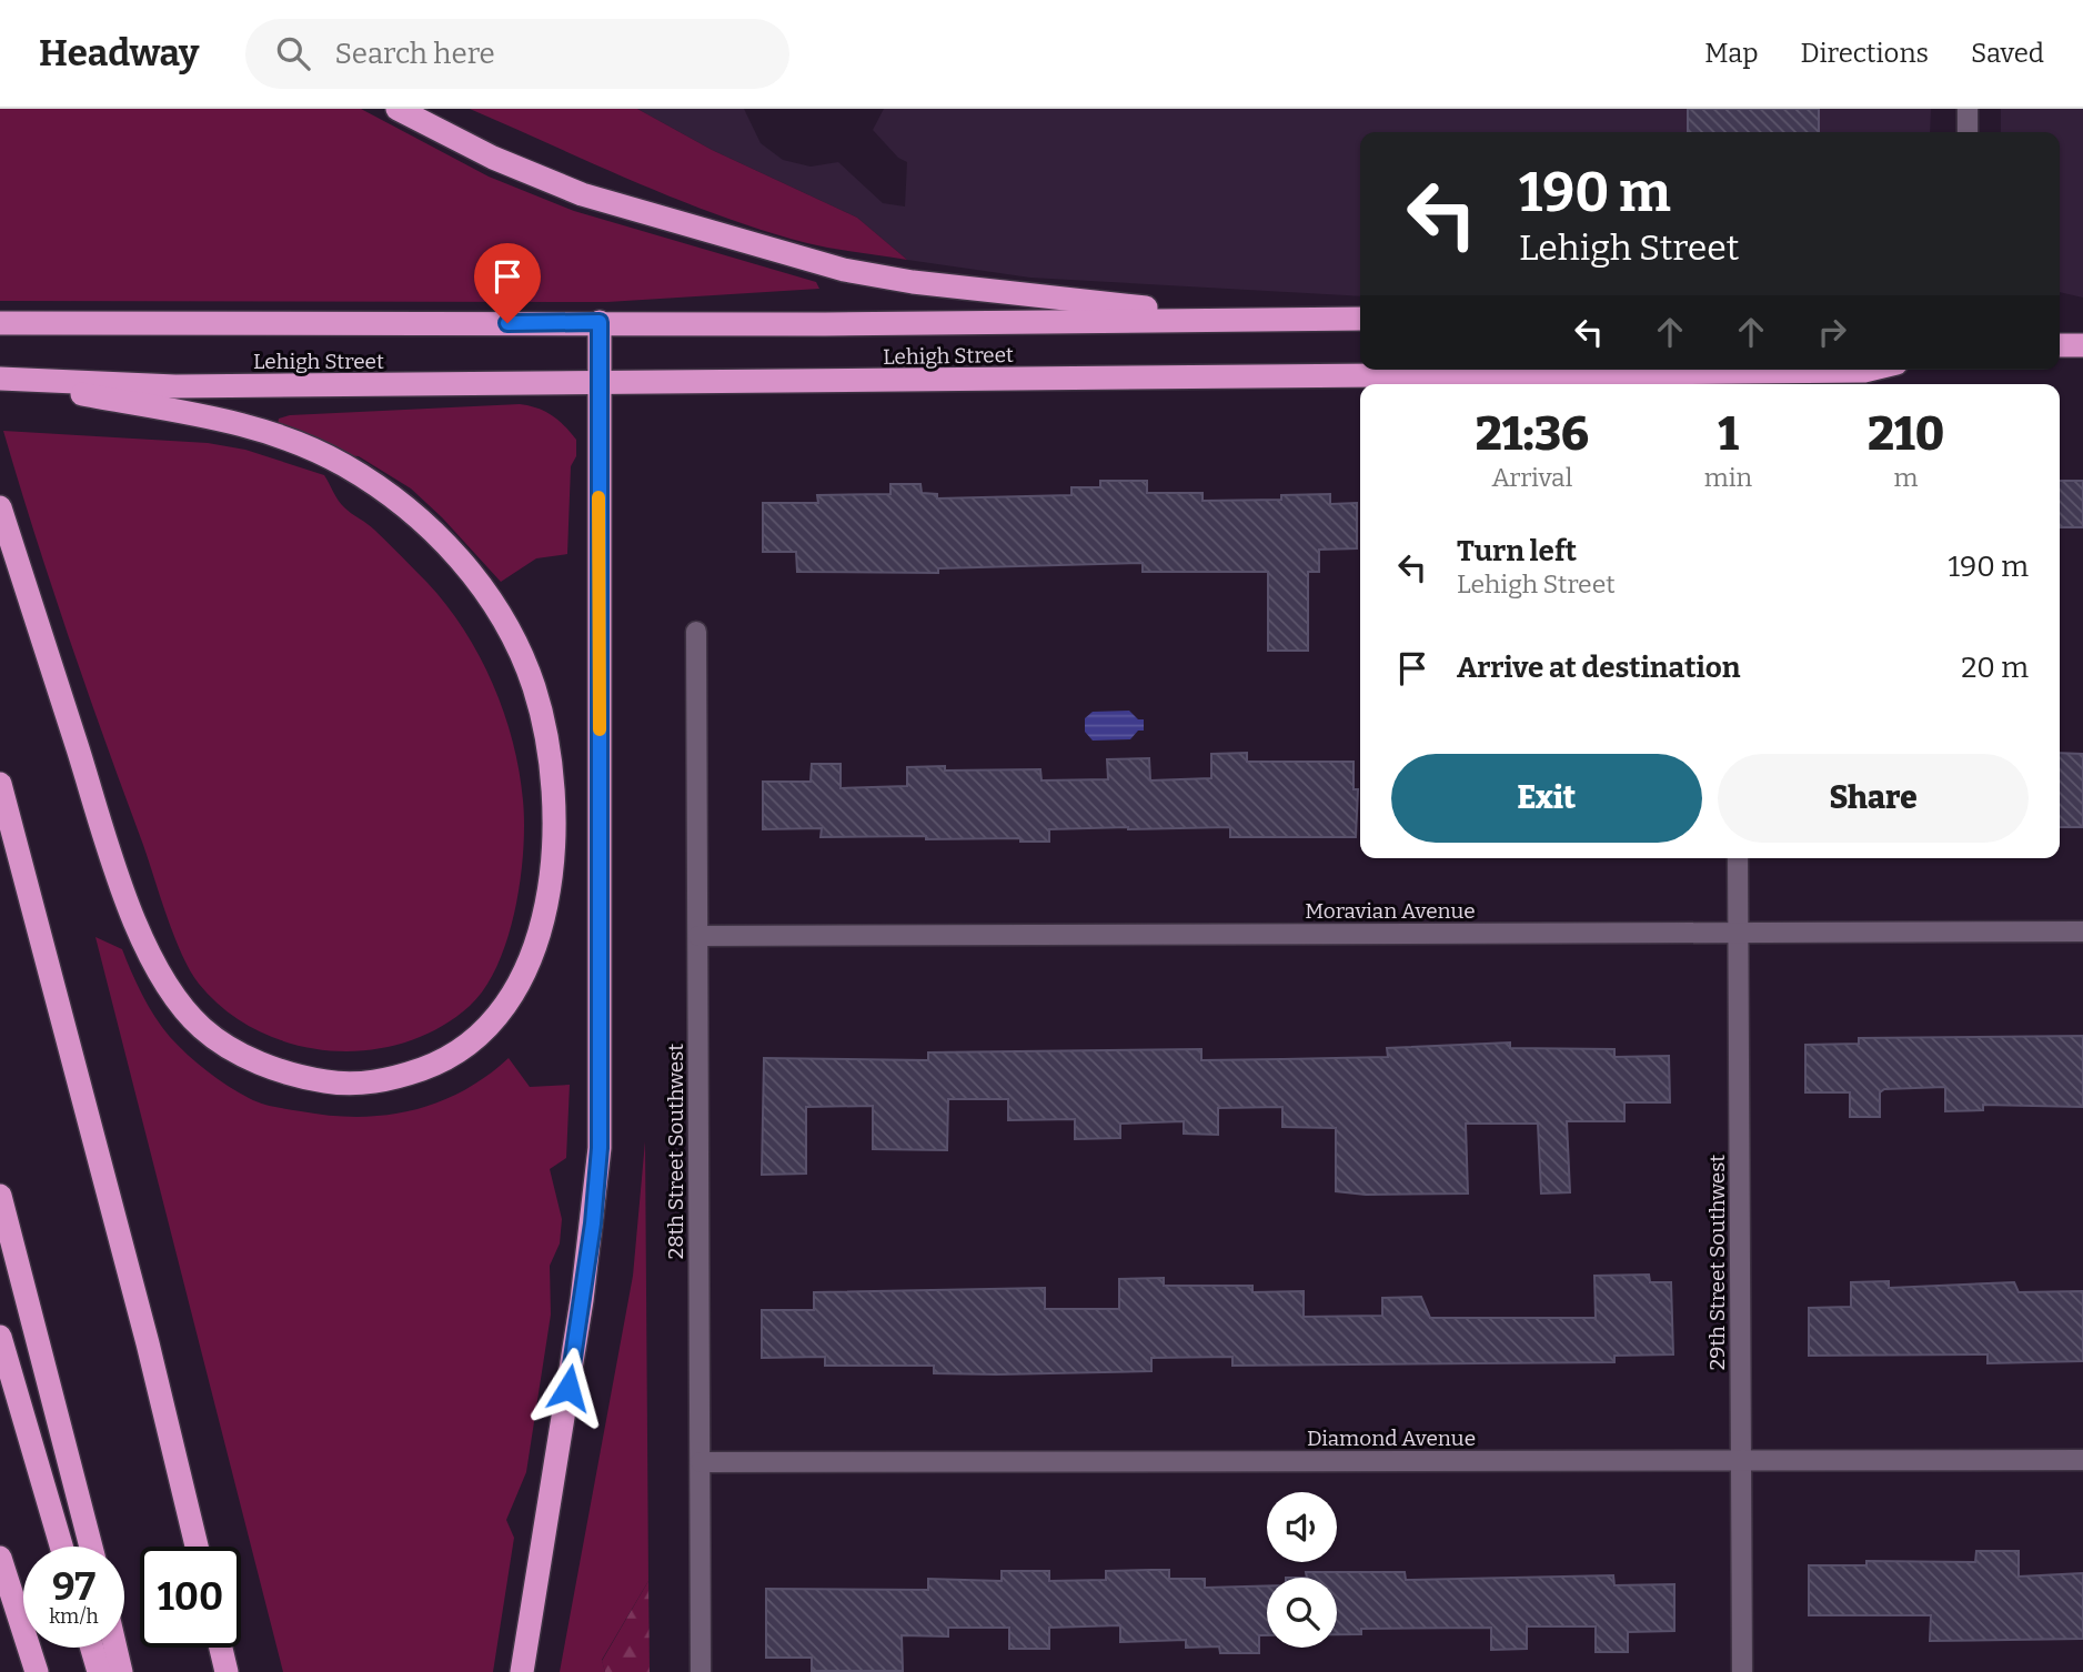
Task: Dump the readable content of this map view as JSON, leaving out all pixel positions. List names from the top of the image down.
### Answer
{
  "streets": {
    "highway": ["Lehigh Street"],
    "street": [
      "Moravian Avenue",
      "28th Street Southwest",
      "29th Street Southwest",
      "Diamond Avenue"
    ]
  },
  "crossings": [
    ["Moravian Avenue", "28th Street Southwest"],
    ["Moravian Avenue", "29th Street Southwest"],
    ["28th Street Southwest", "Diamond Avenue"],
    ["29th Street Southwest", "Diamond Avenue"]
  ],
  "page": {
    "header": "Headway",
    "search": "Search here",
    "nav": ["Map", "Directions", "Saved"],
    "turn": ["190 m", "Lehigh Street"],
    "eta": [
      "21:36",
      "Arrival",
      "1",
      "min",
      "210",
      "m"
    ],
    "list": [
      {
        "name": "Turn left",
        "note": "Lehigh Street",
        "value": "190 m"
      },
      {
        "name": "Arrive at destination",
        "value": "20 m"
      }
    ],
    "buttons": ["Exit", "Share"],
    "speed": "97 km/h",
    "limit": "100"
  }
}
